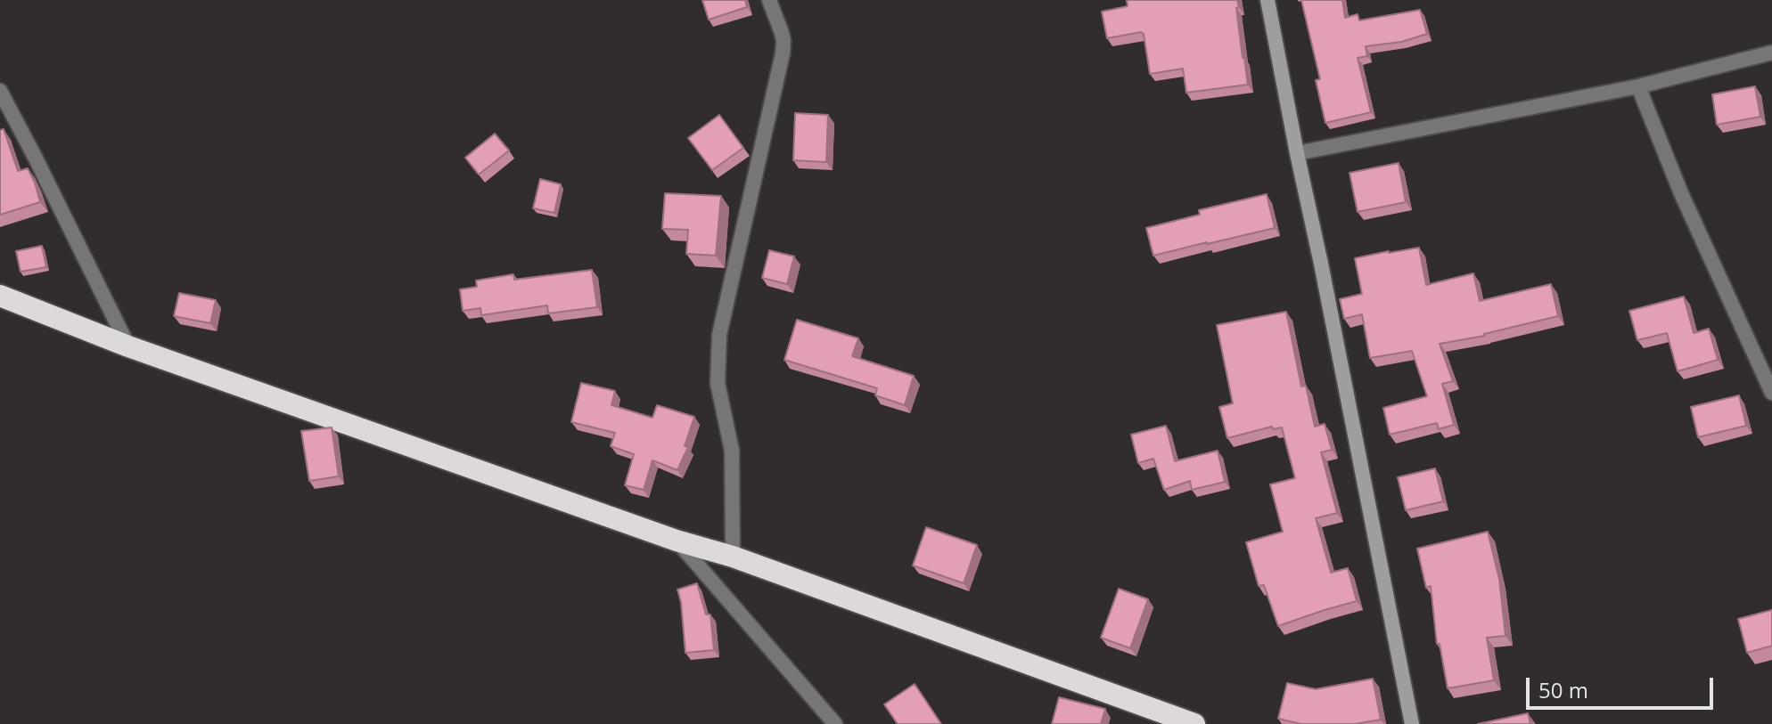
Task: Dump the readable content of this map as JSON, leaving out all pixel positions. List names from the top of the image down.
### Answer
{
  "scale_bar": "50 m"
}
